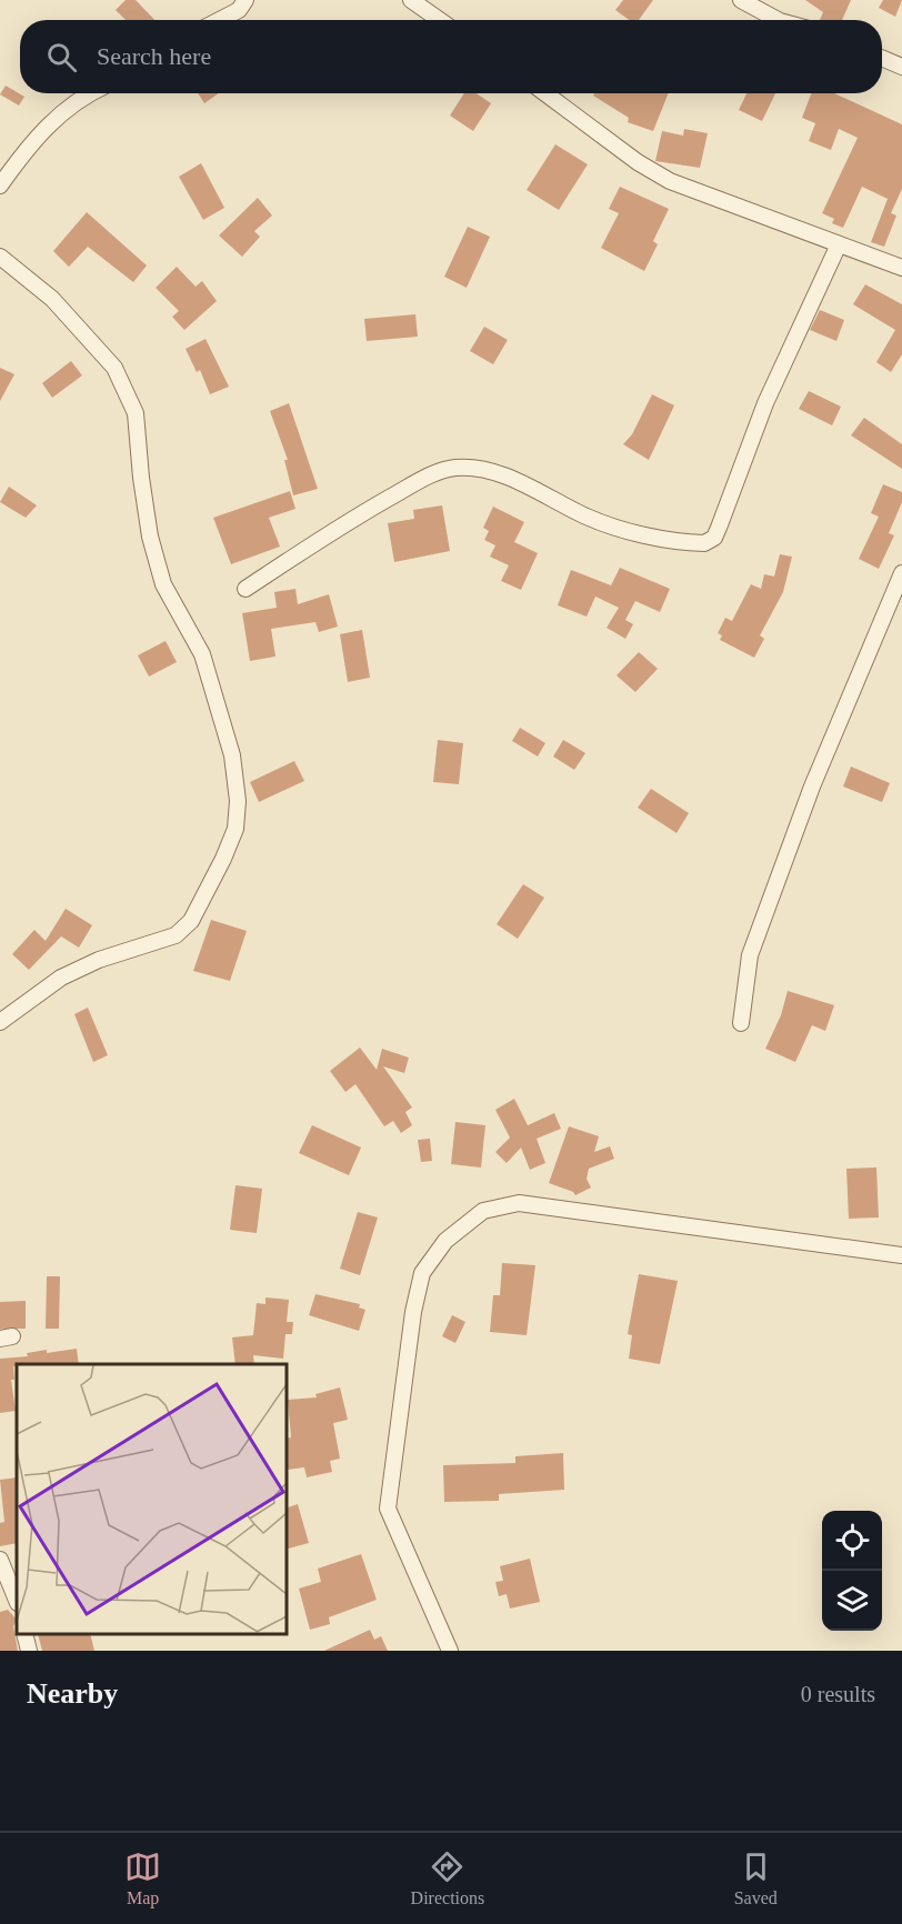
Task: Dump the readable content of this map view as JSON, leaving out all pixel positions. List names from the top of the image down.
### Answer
{
  "page": {
    "search": "Search here",
    "heading": ["Nearby", "0 results"],
    "nav": ["Map", "Directions", "Saved"]
  }
}
